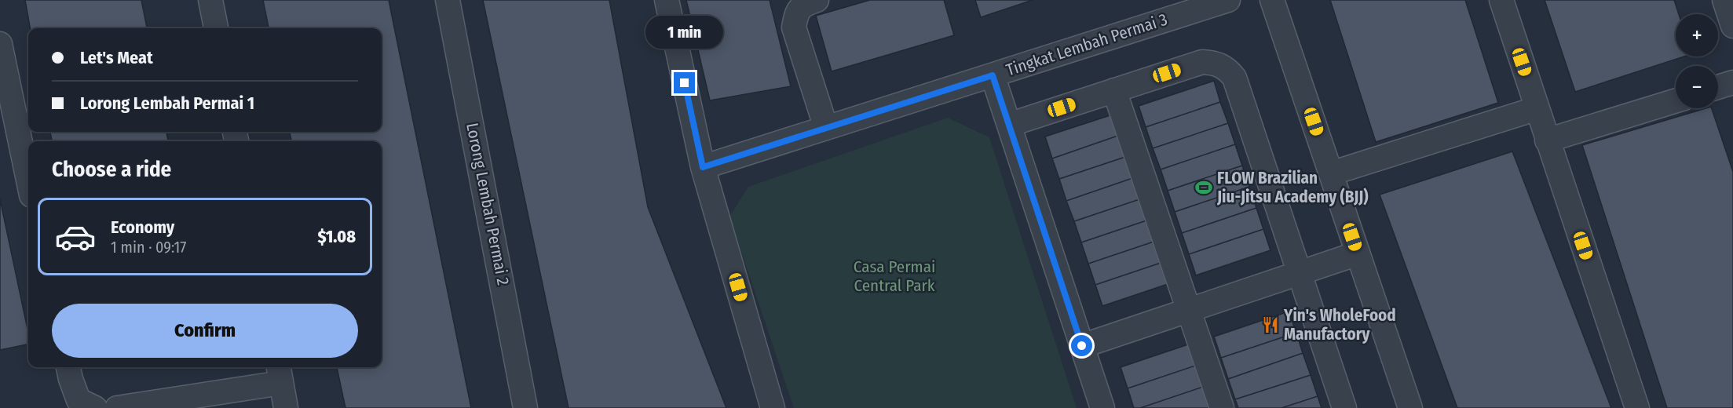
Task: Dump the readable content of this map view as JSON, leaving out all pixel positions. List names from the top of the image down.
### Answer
{
  "streets": {
    "street": ["Tingkat Lembah Permai 3", "Lorong Lembah Permai 2"]
  },
  "parks": ["Casa Permai Central Park"],
  "places": {
    "sports": ["FLOW Brazilian Jiu-Jitsu Academy (BJJ)"],
    "restaurant": ["Yin's WholeFood Manufactory"]
  },
  "page": {
    "map_buttons": ["+", "−"],
    "bubble": "1 min",
    "banner": ["Let's Meat", "Lorong Lembah Permai 1"],
    "heading": "Choose a ride",
    "list": [
      {
        "name": "Economy",
        "note": "1 min · 09:17",
        "value": "$1.08"
      }
    ],
    "buttons": "Confirm"
  }
}
